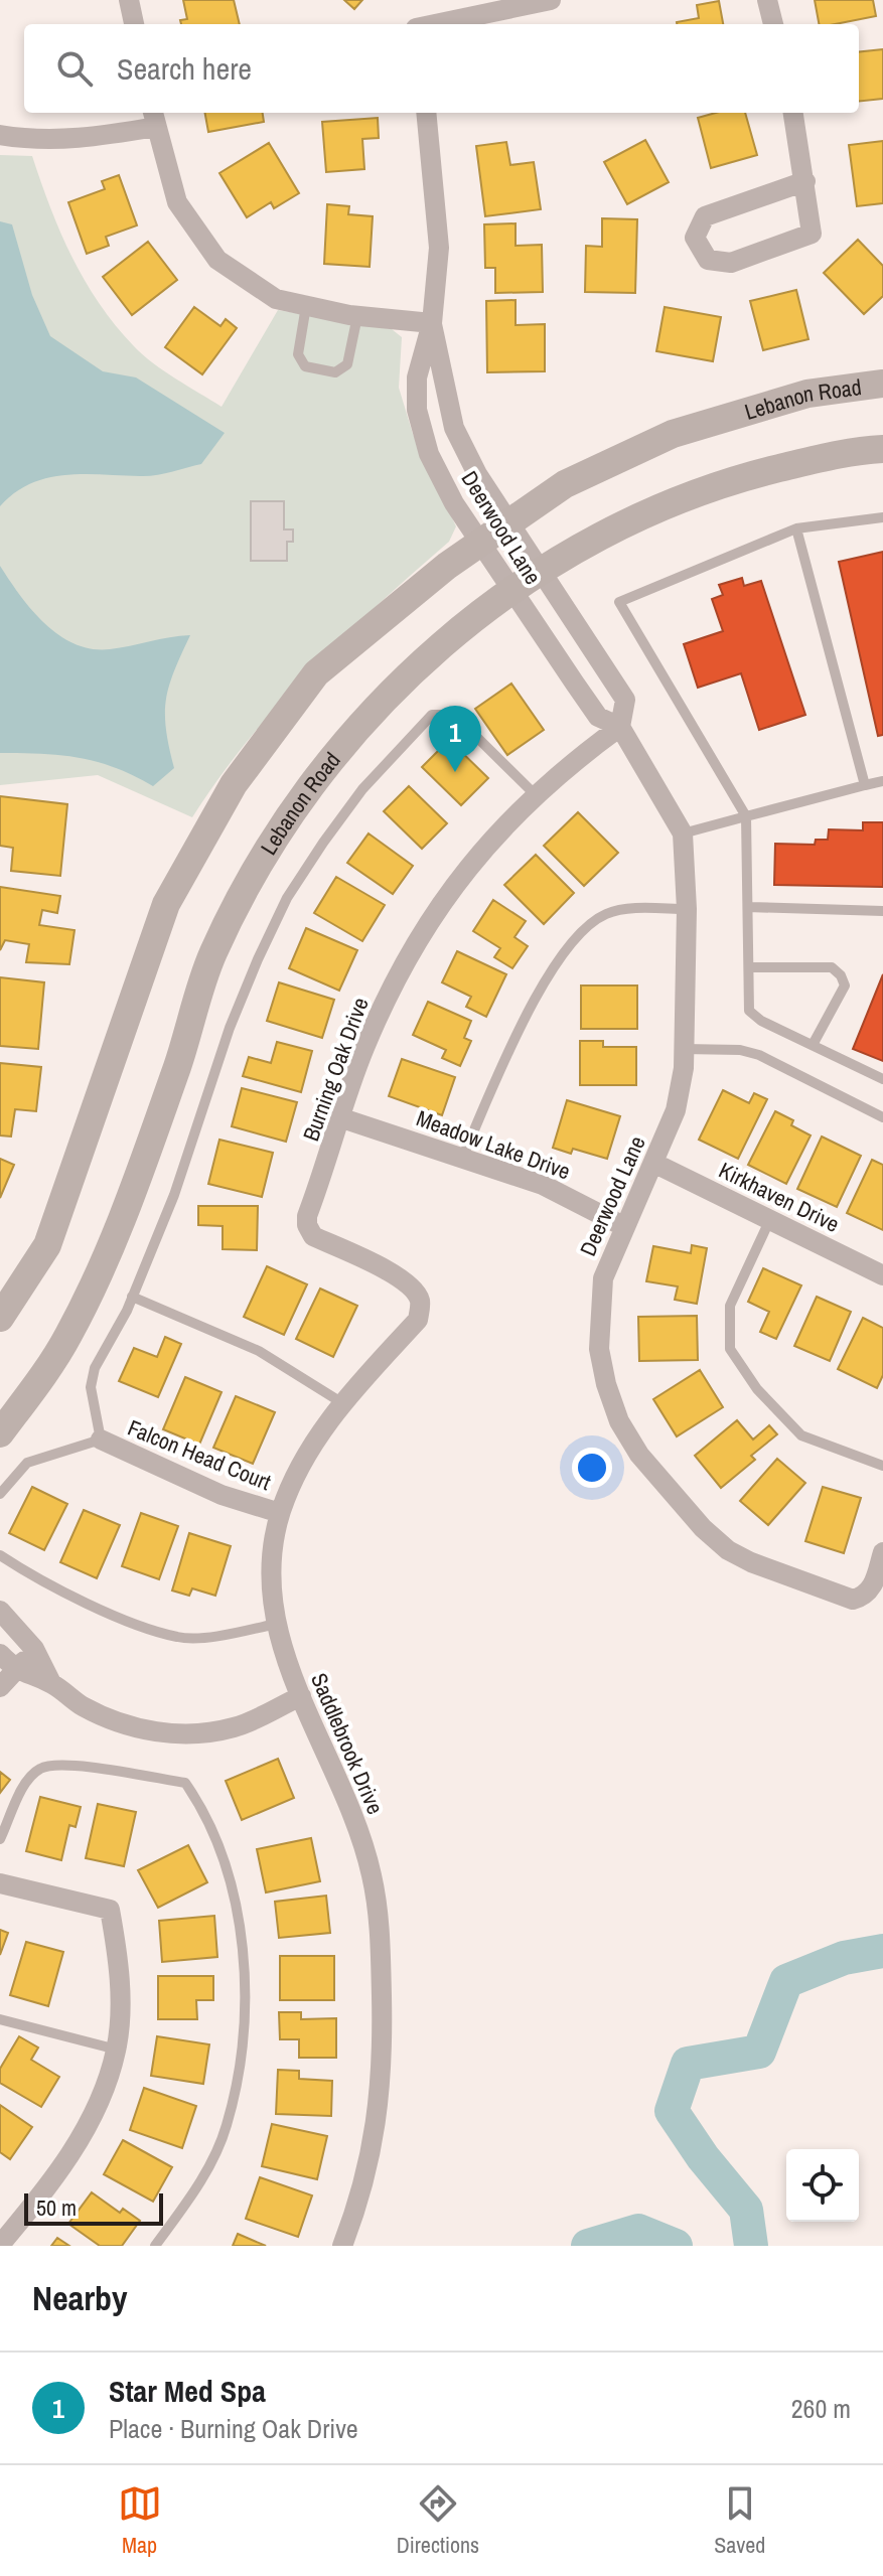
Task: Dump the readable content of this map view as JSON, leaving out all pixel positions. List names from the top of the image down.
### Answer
{
  "streets": {
    "main road": ["Lebanon Road"],
    "street": [
      "Deerwood Lane",
      "Burning Oak Drive",
      "Meadow Lake Drive",
      "Kirkhaven Drive",
      "Falcon Head Court",
      "Saddlebrook Drive"
    ]
  },
  "crossings": [
    ["Lebanon Road", "Deerwood Lane"],
    ["Deerwood Lane", "Burning Oak Drive"],
    ["Deerwood Lane", "Meadow Lake Drive"],
    ["Deerwood Lane", "Kirkhaven Drive"],
    ["Burning Oak Drive", "Meadow Lake Drive"],
    ["Burning Oak Drive", "Saddlebrook Drive"],
    ["Falcon Head Court", "Saddlebrook Drive"]
  ],
  "scale_bar": "50 m",
  "page": {
    "search": "Search here",
    "pins": "1",
    "scale": "50 m",
    "heading": "Nearby",
    "list": [
      {
        "mark": "1",
        "name": "Star Med Spa",
        "note": "Place · Burning Oak Drive",
        "value": "260 m"
      }
    ],
    "nav": ["Map", "Directions", "Saved"]
  }
}
